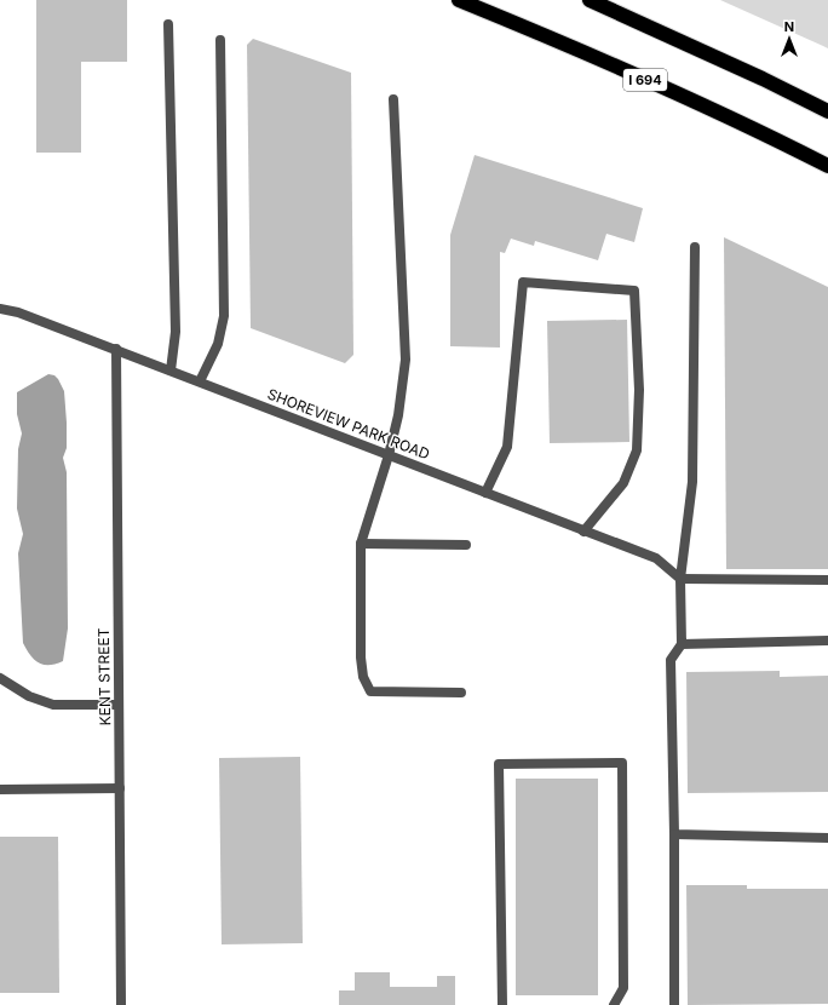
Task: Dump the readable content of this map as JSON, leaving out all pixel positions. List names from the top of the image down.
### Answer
{
  "streets": {
    "highway": ["I 694"],
    "street": ["SHOREVIEW PARK ROAD", "KENT STREET"]
  },
  "crossings": [
    ["SHOREVIEW PARK ROAD", "KENT STREET"]
  ],
  "north": "top"
}
